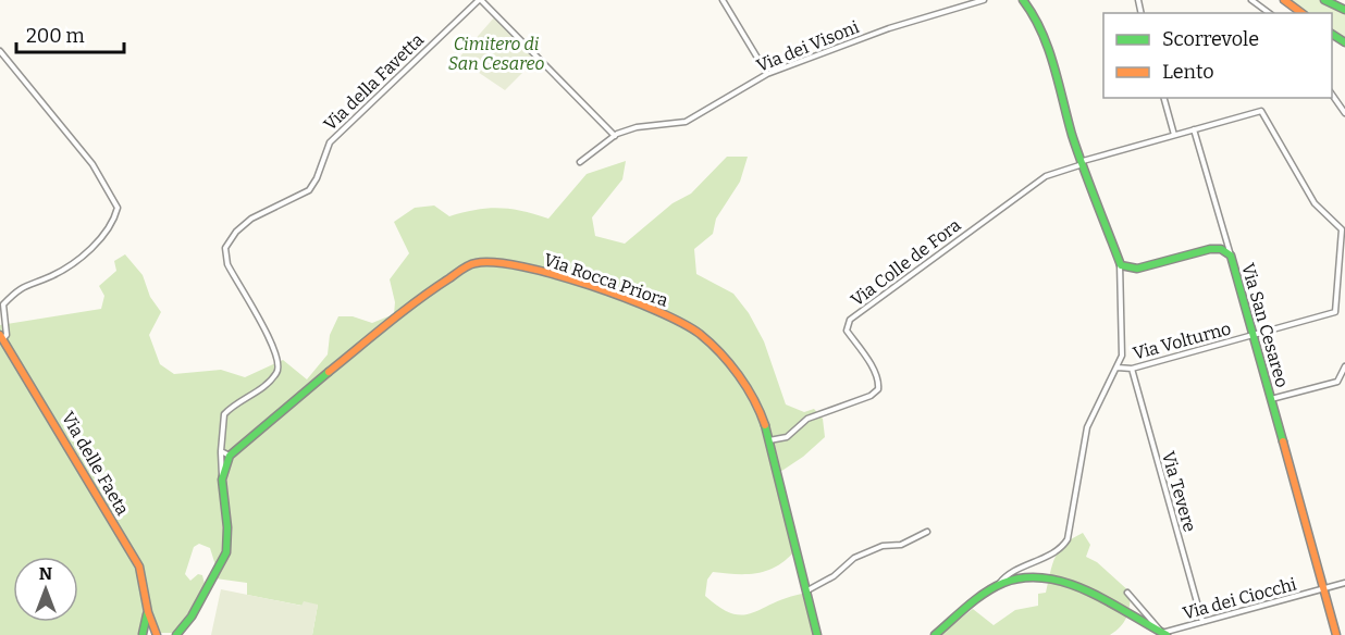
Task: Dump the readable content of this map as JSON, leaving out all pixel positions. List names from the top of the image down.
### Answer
{
  "streets": {
    "main road": ["Via Rocca Priora", "Via San Cesareo", "Via delle Faeta"],
    "street": [
      "Via dei Visoni",
      "Via della Favetta",
      "Via Colle de Fora",
      "Via Volturno",
      "Via Tevere",
      "Via dei Ciocchi"
    ]
  },
  "crossings": [
    ["Via Colle de Fora", "Via Rocca Priora"],
    ["Via San Cesareo", "Via Volturno"],
    ["Via San Cesareo", "Via dei Ciocchi"],
    ["Via Volturno", "Via Tevere"],
    ["Via Tevere", "Via dei Ciocchi"]
  ],
  "parks": ["Cimitero di San Cesareo"],
  "legend": ["Scorrevole", "Lento"],
  "scale_bar": "200 m",
  "north": "top"
}
